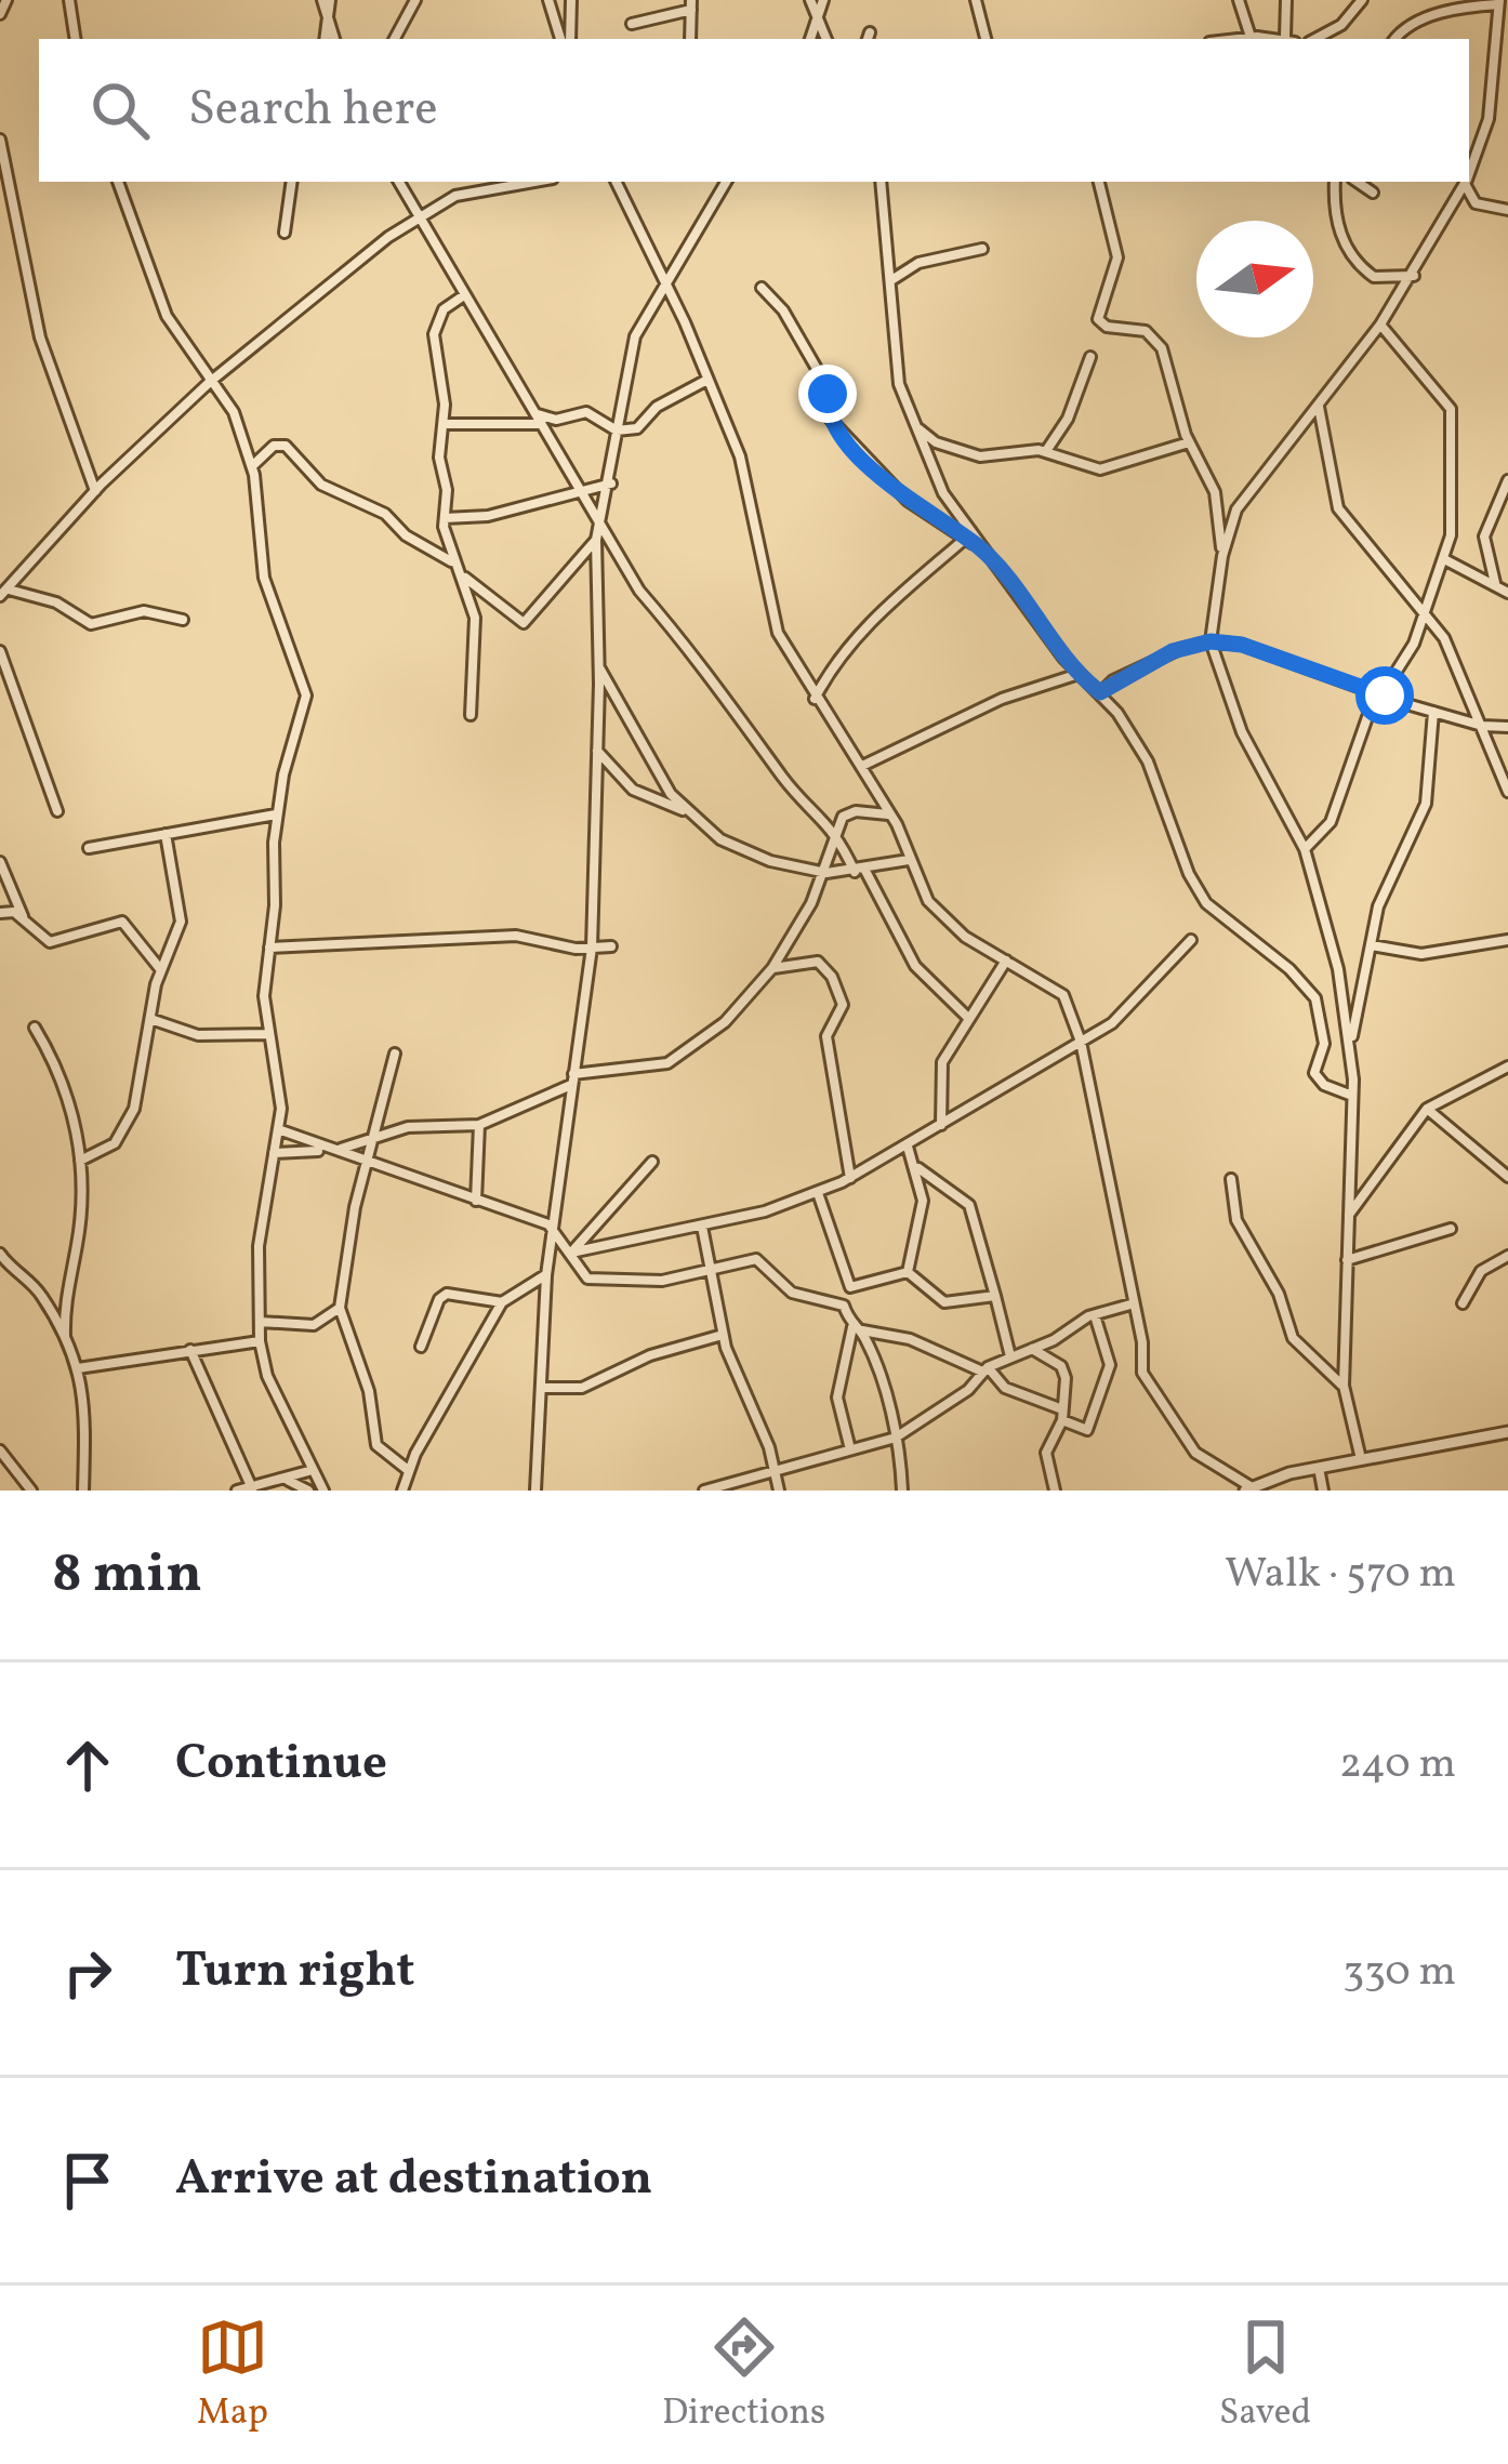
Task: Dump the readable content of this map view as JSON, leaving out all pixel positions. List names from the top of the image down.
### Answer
{
  "north": "right",
  "page": {
    "search": "Search here",
    "heading": ["8 min", "Walk · 570 m"],
    "list": [
      ["Continue", "240 m"],
      ["Turn right", "330 m"],
      "Arrive at destination"
    ],
    "nav": ["Map", "Directions", "Saved"]
  }
}
